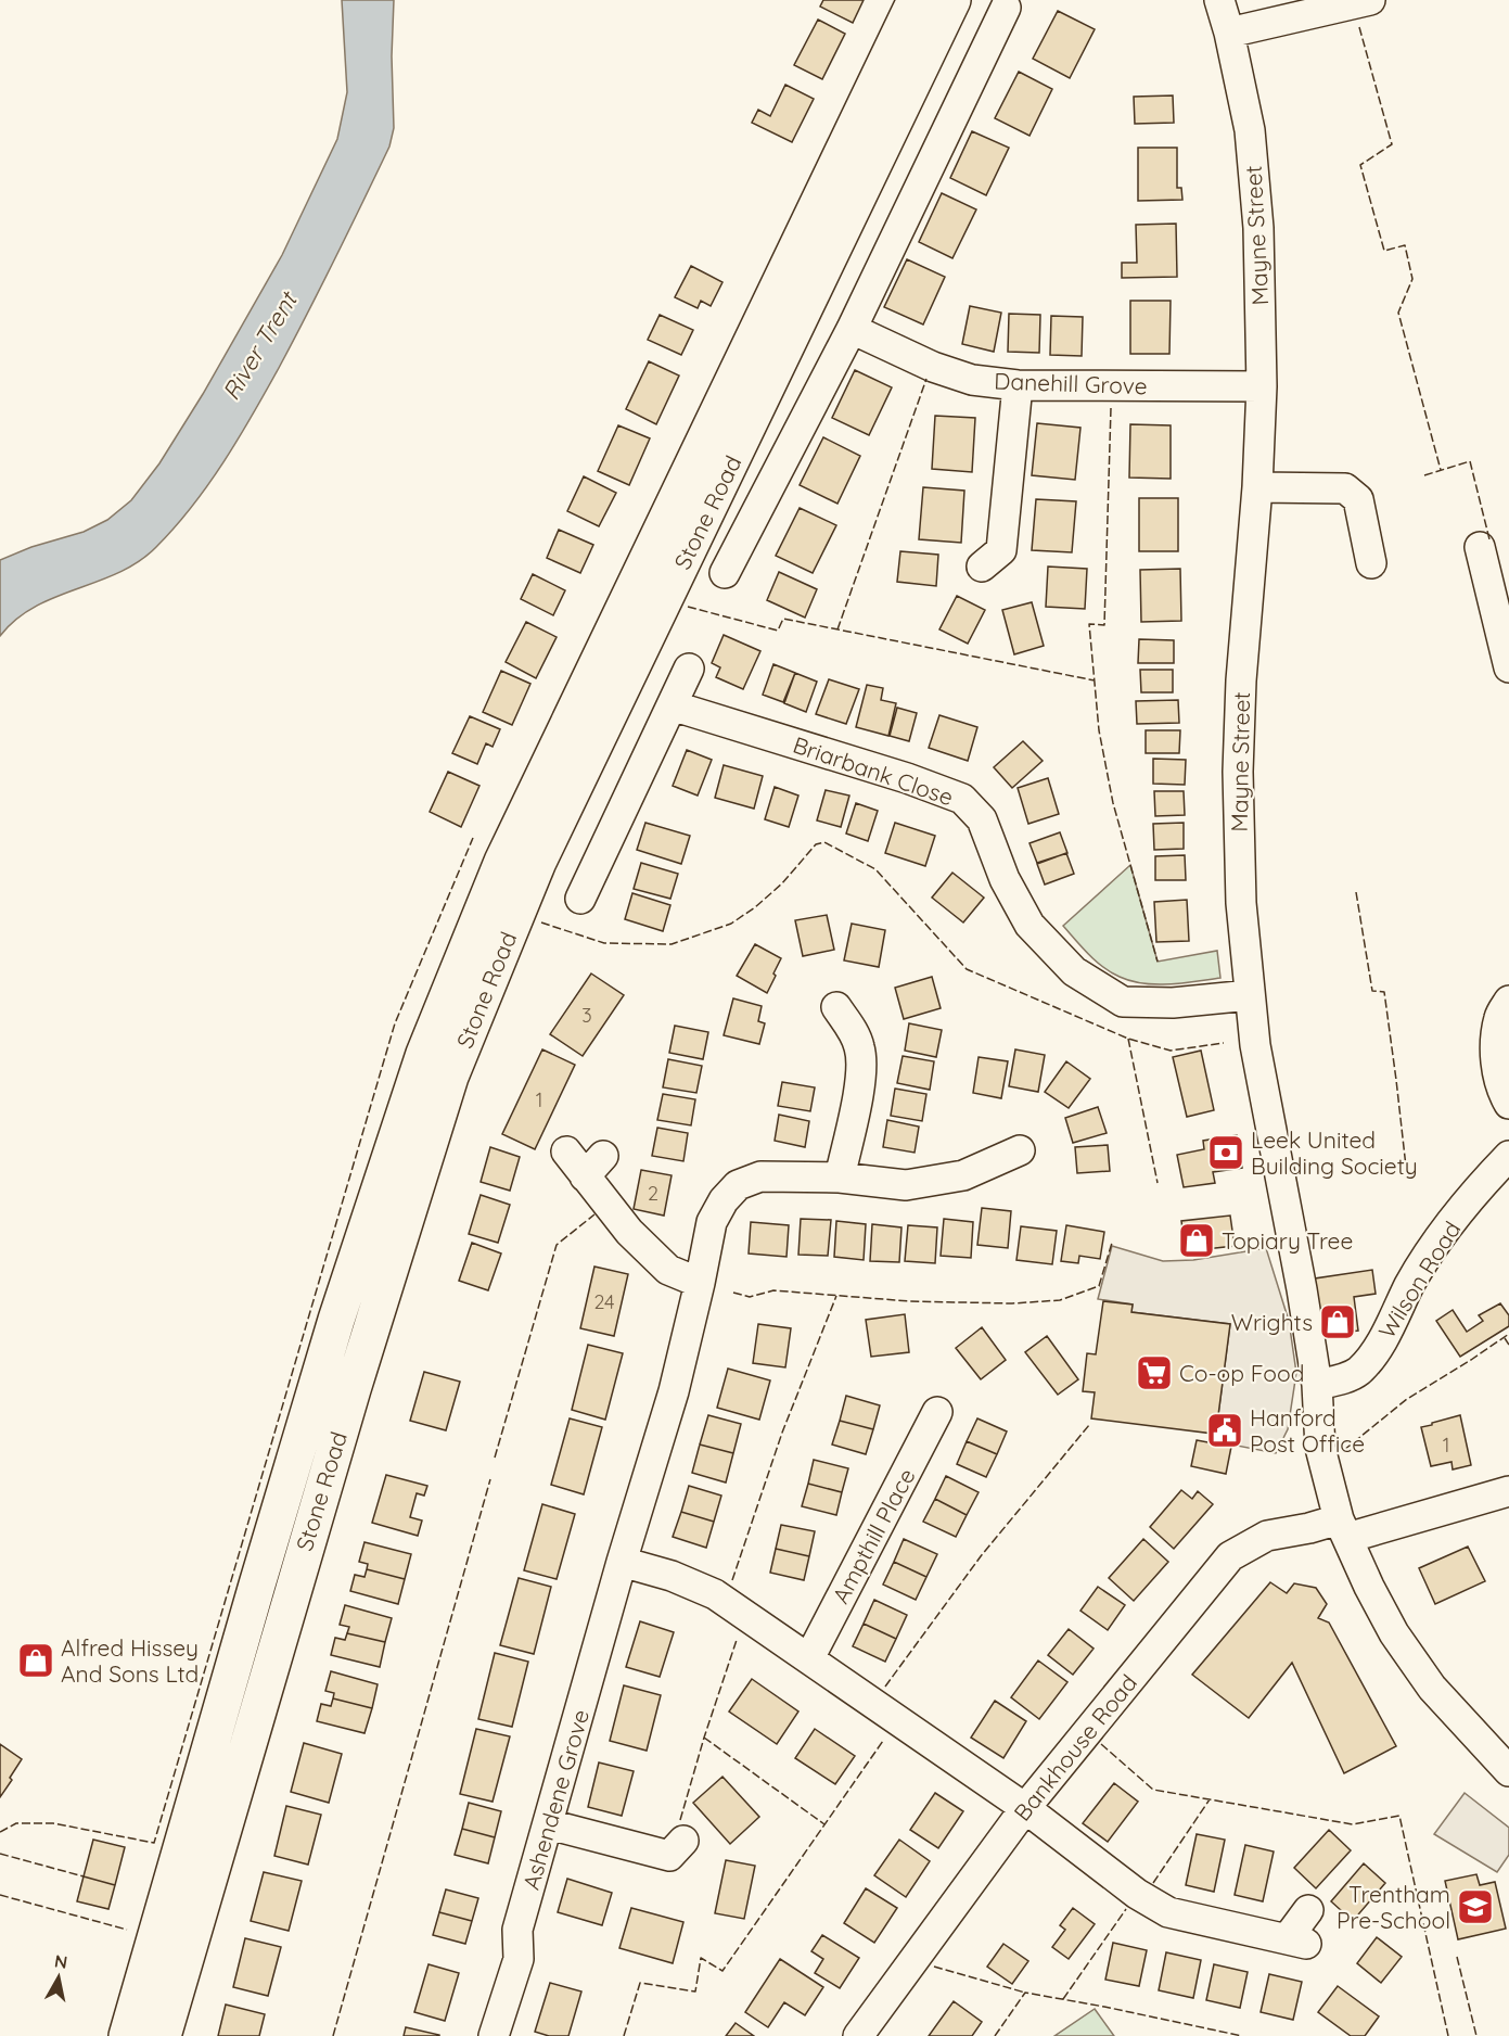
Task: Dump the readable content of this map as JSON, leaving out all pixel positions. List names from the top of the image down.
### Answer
{
  "streets": {
    "highway": ["Stone Road"],
    "street": [
      "Mayne Street",
      "Danehill Grove",
      "Briarbank Close",
      "Wilson Road",
      "Ampthill Place",
      "Bankhouse Road",
      "Ashendene Grove"
    ]
  },
  "crossings": [
    ["Mayne Street", "Danehill Grove"],
    ["Mayne Street", "Briarbank Close"],
    ["Mayne Street", "Wilson Road"],
    ["Mayne Street", "Bankhouse Road"]
  ],
  "water": ["River Trent"],
  "places": {
    "bank": ["Leek United Building Society"],
    "shop": ["Topiary Tree", "Wrights", "Alfred Hissey And Sons Ltd"],
    "supermarket": ["Co-op Food"],
    "public building": ["Hanford Post Office"],
    "school or university": ["Trentham Pre-School"]
  },
  "house_numbers": [
    "3",
    "1",
    "2",
    "24",
    "1"
  ],
  "north": "top"
}
